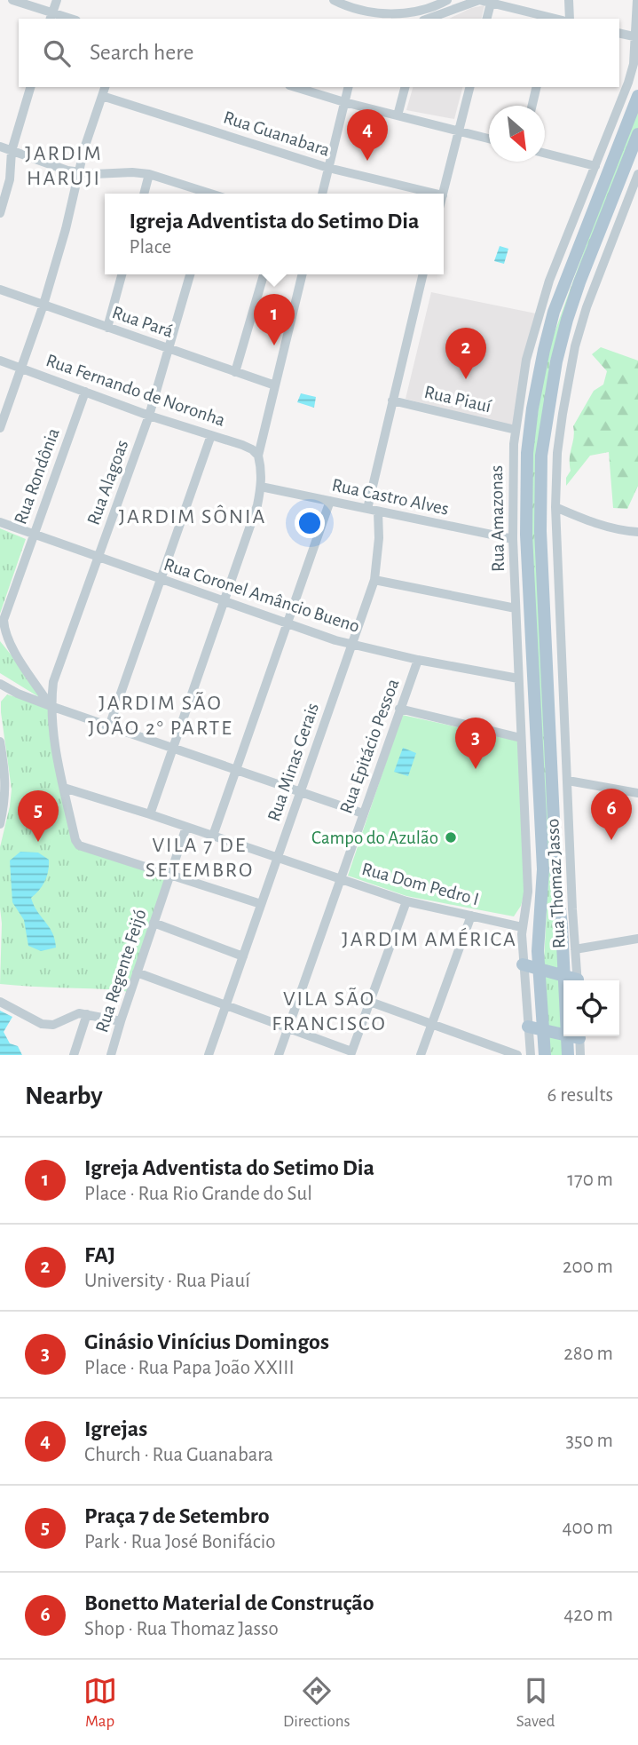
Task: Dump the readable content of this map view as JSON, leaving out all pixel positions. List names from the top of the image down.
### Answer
{
  "streets": {
    "street": [
      "Rua Guanabara",
      "Rua Pará",
      "Rua Fernando de Noronha",
      "Rua Piauí",
      "Rua Rondônia",
      "Rua Alagoas",
      "Rua Castro Alves",
      "Rua Amazonas",
      "Rua Coronel Amâncio Bueno",
      "Rua Epitácio Pessoa",
      "Rua Minas Gerais",
      "Rua Dom Pedro I",
      "Rua Thomaz Jasso",
      "Rua Regente Feijó"
    ]
  },
  "crossings": [
    ["Rua Pará", "Rua Alagoas"],
    ["Rua Fernando de Noronha", "Rua Rondônia"],
    ["Rua Fernando de Noronha", "Rua Alagoas"],
    ["Rua Piauí", "Rua Amazonas"],
    ["Rua Rondônia", "Rua Alagoas"],
    ["Rua Rondônia", "Rua Coronel Amâncio Bueno"],
    ["Rua Alagoas", "Rua Coronel Amâncio Bueno"],
    ["Rua Alagoas", "Rua Dom Pedro I"],
    ["Rua Alagoas", "Rua Regente Feijó"],
    ["Rua Castro Alves", "Rua Amazonas"],
    ["Rua Castro Alves", "Rua Minas Gerais"],
    ["Rua Amazonas", "Rua Coronel Amâncio Bueno"],
    ["Rua Amazonas", "Rua Dom Pedro I"],
    ["Rua Coronel Amâncio Bueno", "Rua Epitácio Pessoa"],
    ["Rua Coronel Amâncio Bueno", "Rua Minas Gerais"],
    ["Rua Epitácio Pessoa", "Rua Dom Pedro I"],
    ["Rua Minas Gerais", "Rua Dom Pedro I"],
    ["Rua Dom Pedro I", "Rua Regente Feijó"]
  ],
  "districts": [
    "JARDIM HARUJI",
    "JARDIM SÔNIA",
    "JARDIM SÃO JOÃO 2° PARTE",
    "VILA 7 DE SETEMBRO",
    "JARDIM AMÉRICA",
    "VILA SÃO FRANCISCO"
  ],
  "places": ["Campo do Azulão"],
  "north": "bottom right",
  "page": {
    "search": "Search here",
    "pins": [
      "4",
      "1",
      "2",
      "3",
      "6",
      "5"
    ],
    "popup": ["Igreja Adventista do Setimo Dia", "Place"],
    "heading": ["Nearby", "6 results"],
    "list": [
      {
        "mark": "1",
        "name": "Igreja Adventista do Setimo Dia",
        "note": "Place · Rua Rio Grande do Sul",
        "value": "170 m"
      },
      {
        "mark": "2",
        "name": "FAJ",
        "note": "University · Rua Piauí",
        "value": "200 m"
      },
      {
        "mark": "3",
        "name": "Ginásio Vinícius Domingos",
        "note": "Place · Rua Papa João XXIII",
        "value": "280 m"
      },
      {
        "mark": "4",
        "name": "Igrejas",
        "note": "Church · Rua Guanabara",
        "value": "350 m"
      },
      {
        "mark": "5",
        "name": "Praça 7 de Setembro",
        "note": "Park · Rua José Bonifácio",
        "value": "400 m"
      },
      {
        "mark": "6",
        "name": "Bonetto Material de Construção",
        "note": "Shop · Rua Thomaz Jasso",
        "value": "420 m"
      }
    ],
    "nav": ["Map", "Directions", "Saved"]
  }
}
